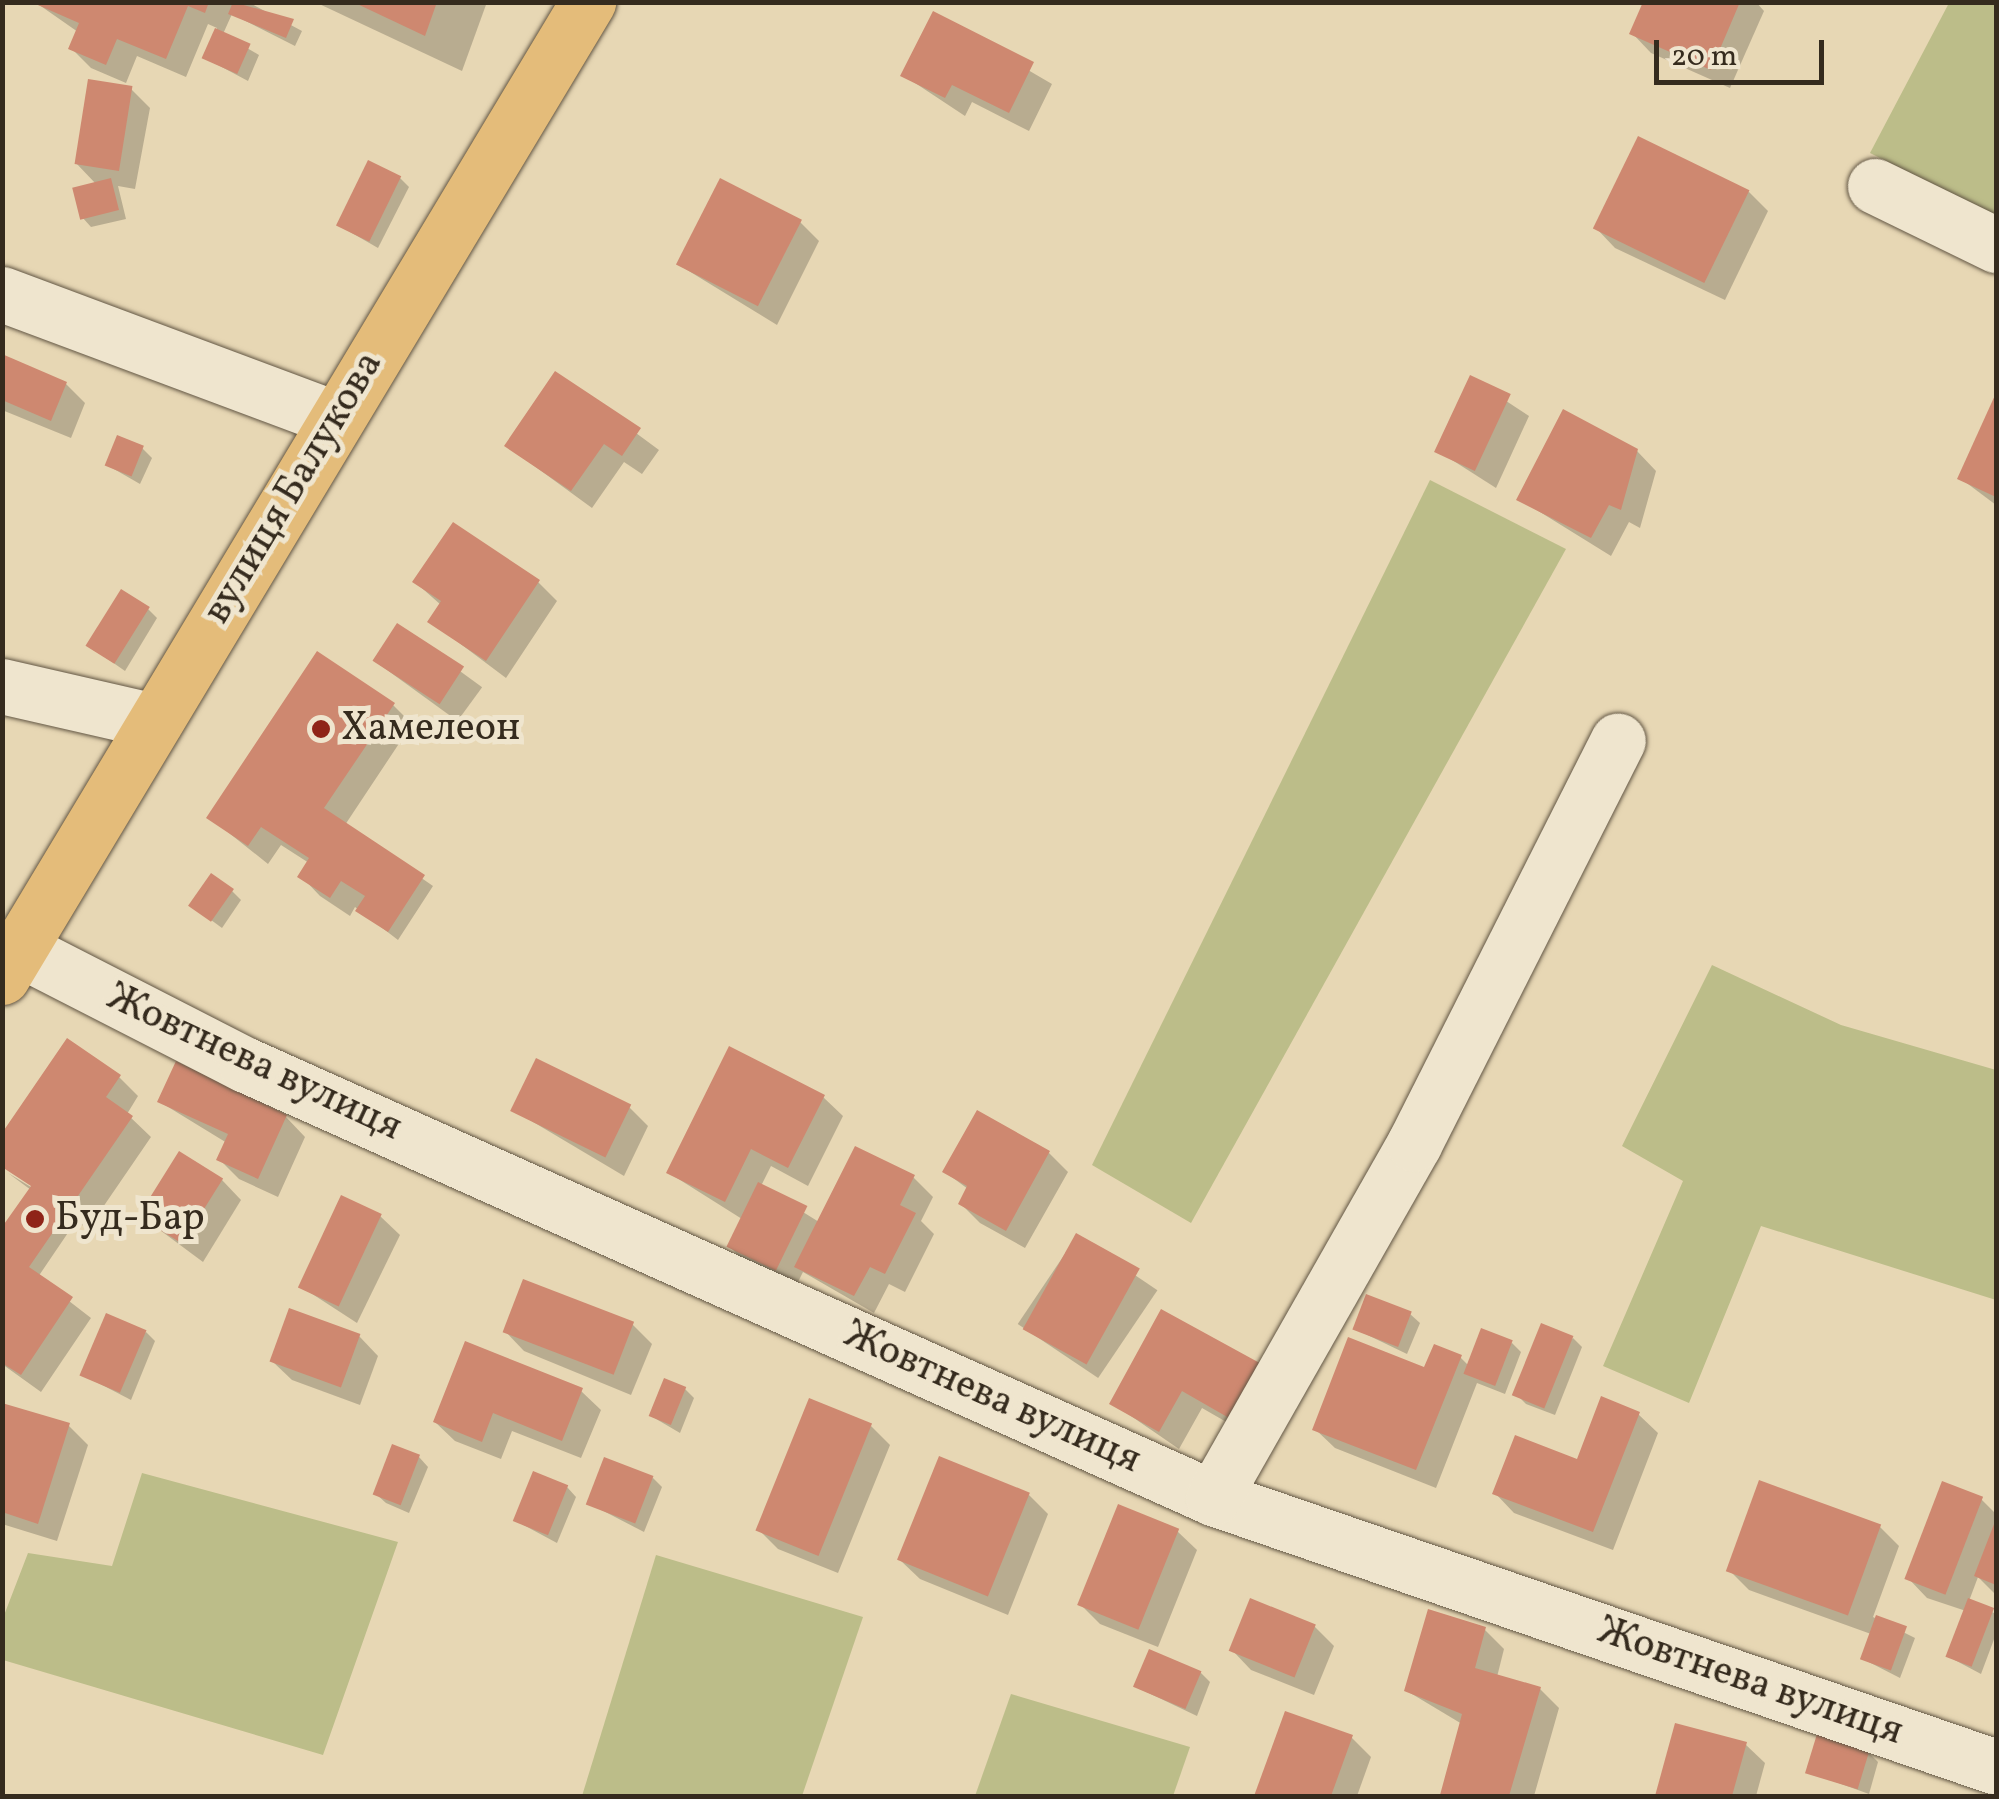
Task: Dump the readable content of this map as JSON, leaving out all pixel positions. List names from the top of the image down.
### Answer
{
  "streets": {
    "main road": ["вулиця Балукова"],
    "street": ["Жовтнева вулиця"]
  },
  "crossings": [
    ["вулиця Балукова", "Жовтнева вулиця"]
  ],
  "places": ["Хамелеон", "Буд-Бар"],
  "scale_bar": "20 m"
}
